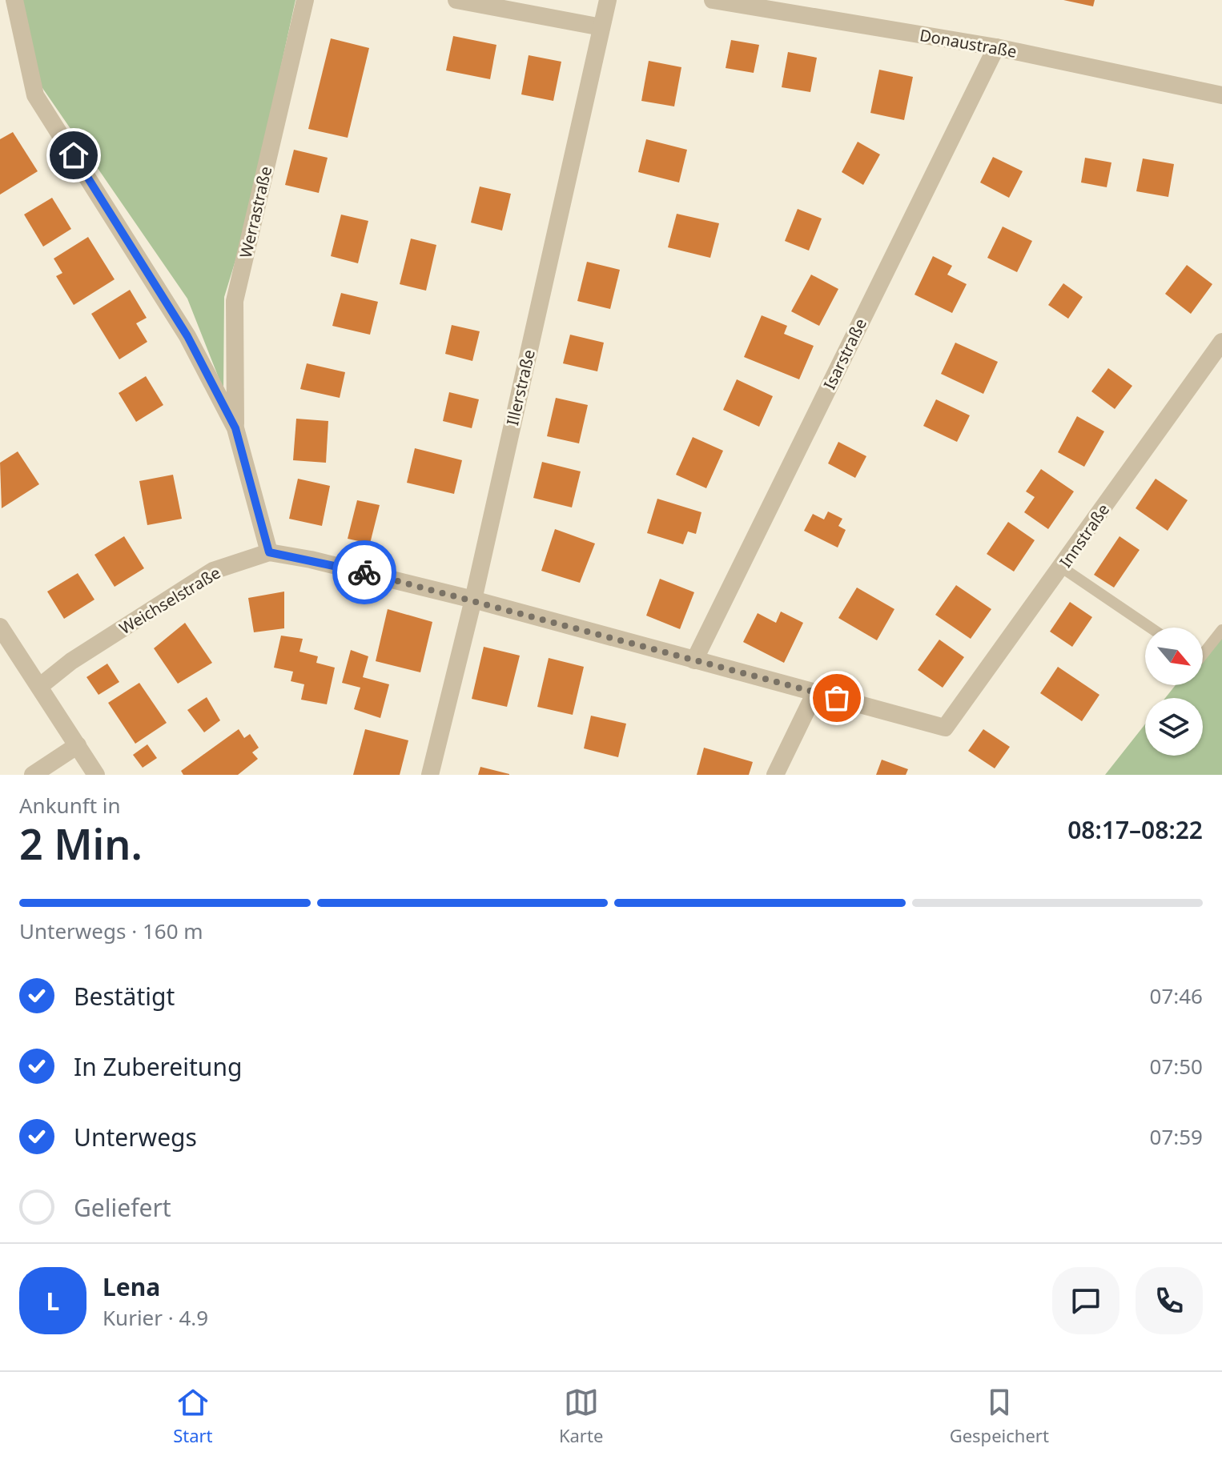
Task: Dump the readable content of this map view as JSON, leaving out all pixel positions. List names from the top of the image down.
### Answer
{
  "streets": {
    "street": [
      "Donaustraße",
      "Werrastraße",
      "Isarstraße",
      "Illerstraße",
      "Innstraße",
      "Weichselstraße"
    ]
  },
  "crossings": [
    ["Donaustraße", "Isarstraße"],
    ["Werrastraße", "Weichselstraße"],
    ["Isarstraße", "Weichselstraße"],
    ["Illerstraße", "Weichselstraße"],
    ["Innstraße", "Weichselstraße"]
  ],
  "north": "bottom right",
  "page": {
    "heading": ["2 Min.", "Ankunft in", "08:17–08:22"],
    "panel": ["Lena", "Kurier · 4.9"],
    "bar": "Unterwegs · 160 m",
    "list": [
      ["Bestätigt", "07:46"],
      ["In Zubereitung", "07:50"],
      ["Unterwegs", "07:59"],
      "Geliefert"
    ],
    "round": "L",
    "tabs": ["Start", "Karte", "Gespeichert"]
  }
}
